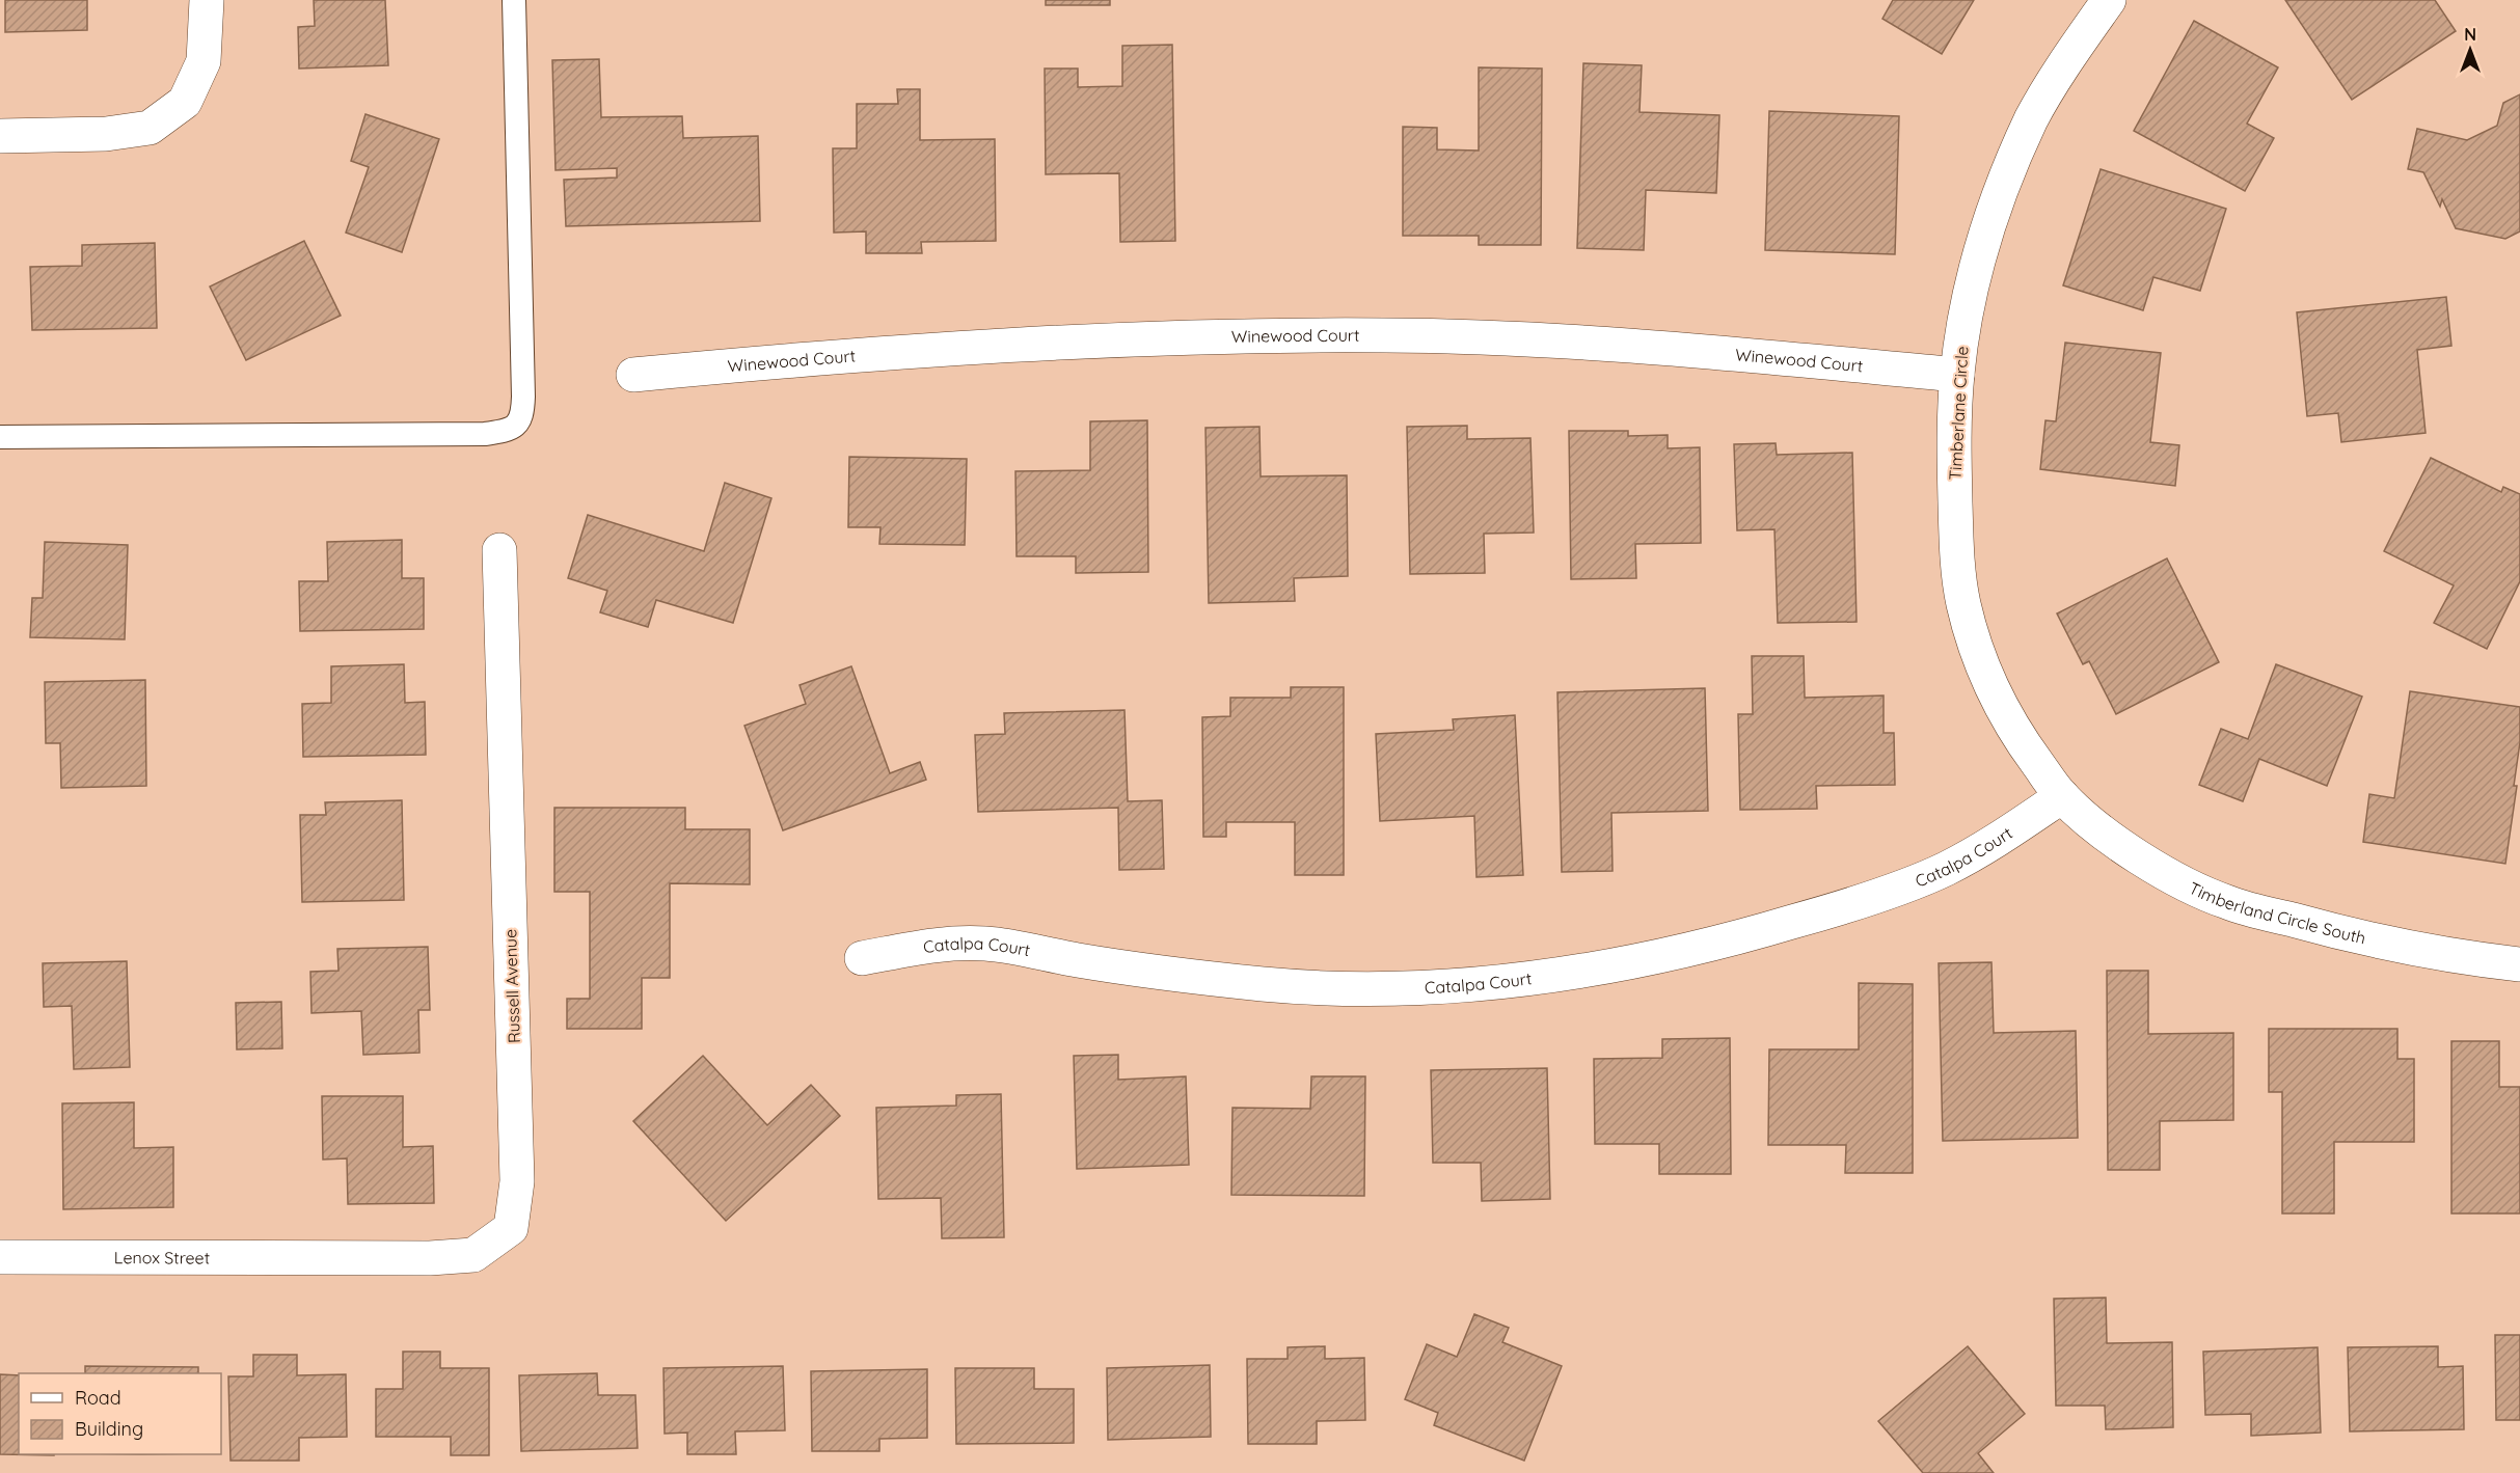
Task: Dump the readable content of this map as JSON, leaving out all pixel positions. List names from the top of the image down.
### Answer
{
  "streets": {
    "street": [
      "Winewood Court",
      "Timberlane Circle",
      "Catalpa Court",
      "Timberland Circle South",
      "Russell Avenue",
      "Lenox Street"
    ]
  },
  "crossings": [
    ["Winewood Court", "Timberlane Circle"],
    ["Timberlane Circle", "Catalpa Court"],
    ["Timberlane Circle", "Timberland Circle South"],
    ["Catalpa Court", "Timberland Circle South"],
    ["Russell Avenue", "Lenox Street"]
  ],
  "legend": ["Road", "Building"],
  "north": "top"
}
